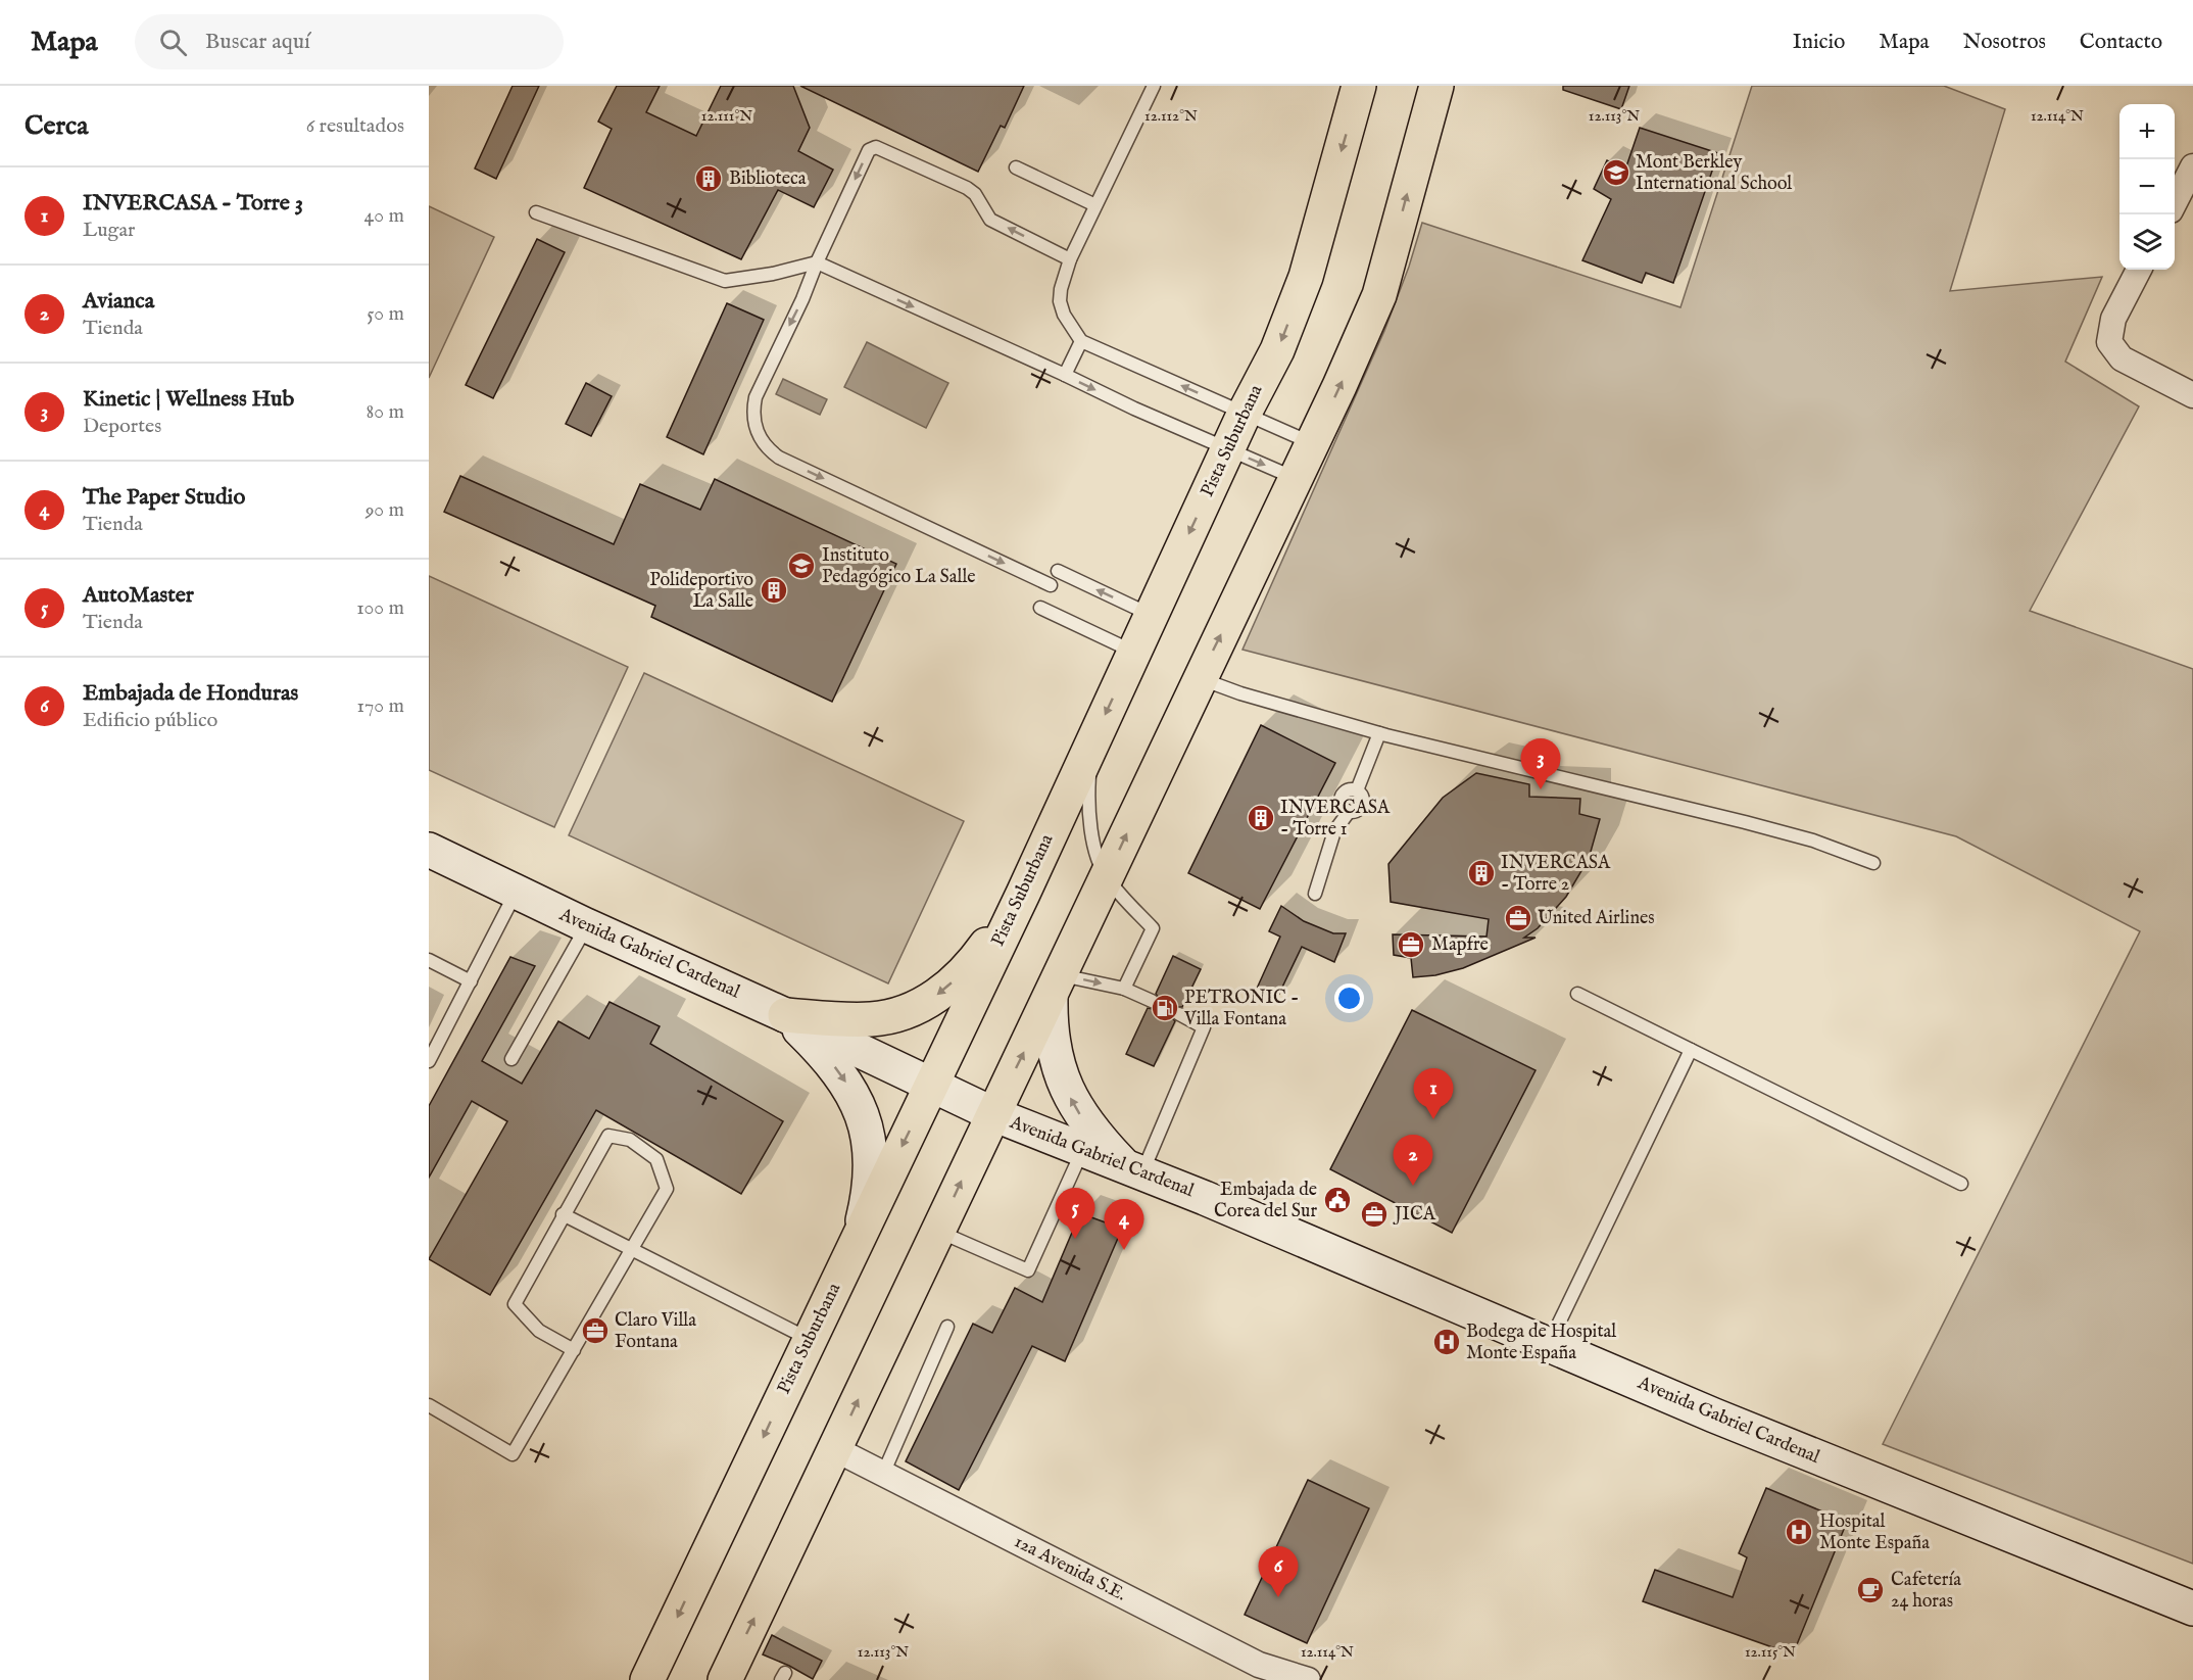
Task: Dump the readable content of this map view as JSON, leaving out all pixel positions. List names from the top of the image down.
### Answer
{
  "streets": {
    "main road": ["Pista Suburbana"],
    "street": ["Avenida Gabriel Cardenal", "12a Avenida S.E."]
  },
  "crossings": [
    ["Pista Suburbana", "Avenida Gabriel Cardenal"]
  ],
  "places": {
    "school or university": ["Mont Berkley International School", "Instituto Pedagógico La Salle"],
    "building": [
      "Biblioteca",
      "Polideportivo La Salle",
      "INVERCASA - Torre 1",
      "INVERCASA - Torre 2"
    ],
    "office": [
      "United Airlines",
      "Mapfre",
      "JICA",
      "Claro Villa Fontana"
    ],
    "fuel station": ["PETRONIC - Villa Fontana"],
    "public building": ["Embajada de Corea del Sur"],
    "hospital": ["Bodega de Hospital Monte España", "Hospital Monte España"],
    "cafe": ["Cafetería 24 horas"]
  },
  "page": {
    "header": "Mapa",
    "search": "Buscar aquí",
    "nav": [
      "Inicio",
      "Mapa",
      "Nosotros",
      "Contacto"
    ],
    "heading": ["Cerca", "6 resultados"],
    "map_buttons": ["+", "−"],
    "list": [
      {
        "mark": "1",
        "name": "INVERCASA - Torre 3",
        "note": "Lugar",
        "value": "40 m"
      },
      {
        "mark": "2",
        "name": "Avianca",
        "note": "Tienda",
        "value": "50 m"
      },
      {
        "mark": "3",
        "name": "Kinetic | Wellness Hub",
        "note": "Deportes",
        "value": "80 m"
      },
      {
        "mark": "4",
        "name": "The Paper Studio",
        "note": "Tienda",
        "value": "90 m"
      },
      {
        "mark": "5",
        "name": "AutoMaster",
        "note": "Tienda",
        "value": "100 m"
      },
      {
        "mark": "6",
        "name": "Embajada de Honduras",
        "note": "Edificio público",
        "value": "170 m"
      }
    ],
    "pins": [
      "3",
      "1",
      "2",
      "5",
      "4",
      "6"
    ]
  },
  "coordinates": [
    "12.112°N",
    "12.113°N",
    "12.114°N",
    "12.111°N",
    "12.115°N"
  ]
}
